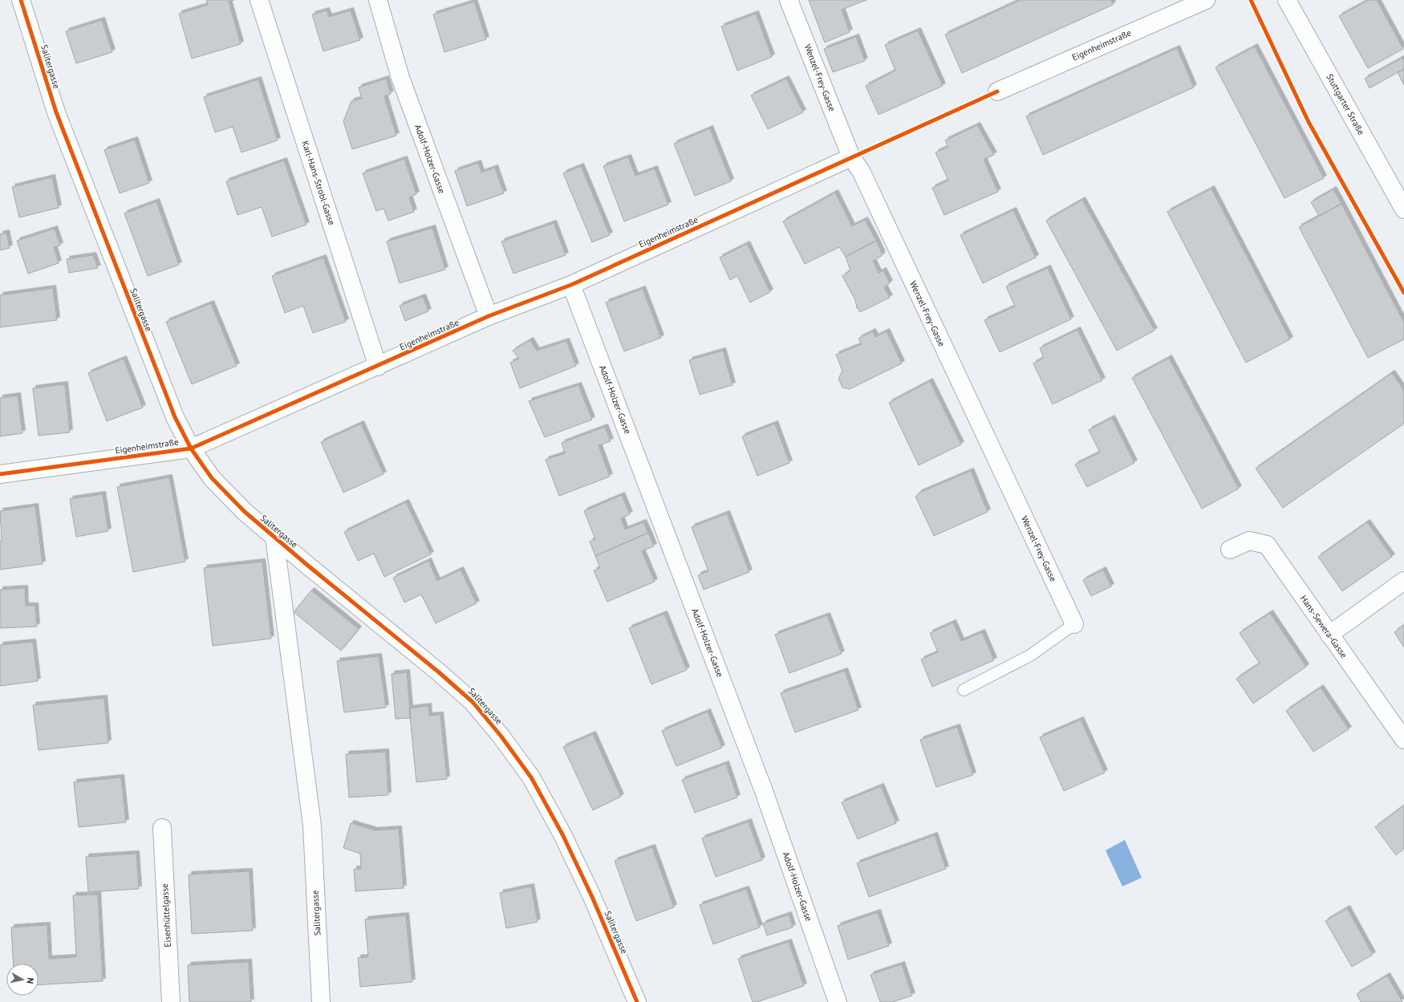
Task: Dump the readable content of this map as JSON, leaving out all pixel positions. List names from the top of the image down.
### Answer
{
  "streets": {
    "street": [
      "Eigenheimstraße",
      "Salitergasse",
      "Wenzel-Frey-Gasse",
      "Stuttgarter Straße",
      "Adolf-Holzer-Gasse",
      "Karl-Hans-Strobl-Gasse",
      "Hans-Sewera-Gasse",
      "Eisenhüttelgasse"
    ]
  },
  "crossings": [
    ["Eigenheimstraße", "Salitergasse"],
    ["Eigenheimstraße", "Wenzel-Frey-Gasse"],
    ["Eigenheimstraße", "Adolf-Holzer-Gasse"],
    ["Eigenheimstraße", "Karl-Hans-Strobl-Gasse"]
  ],
  "north": "right"
}
